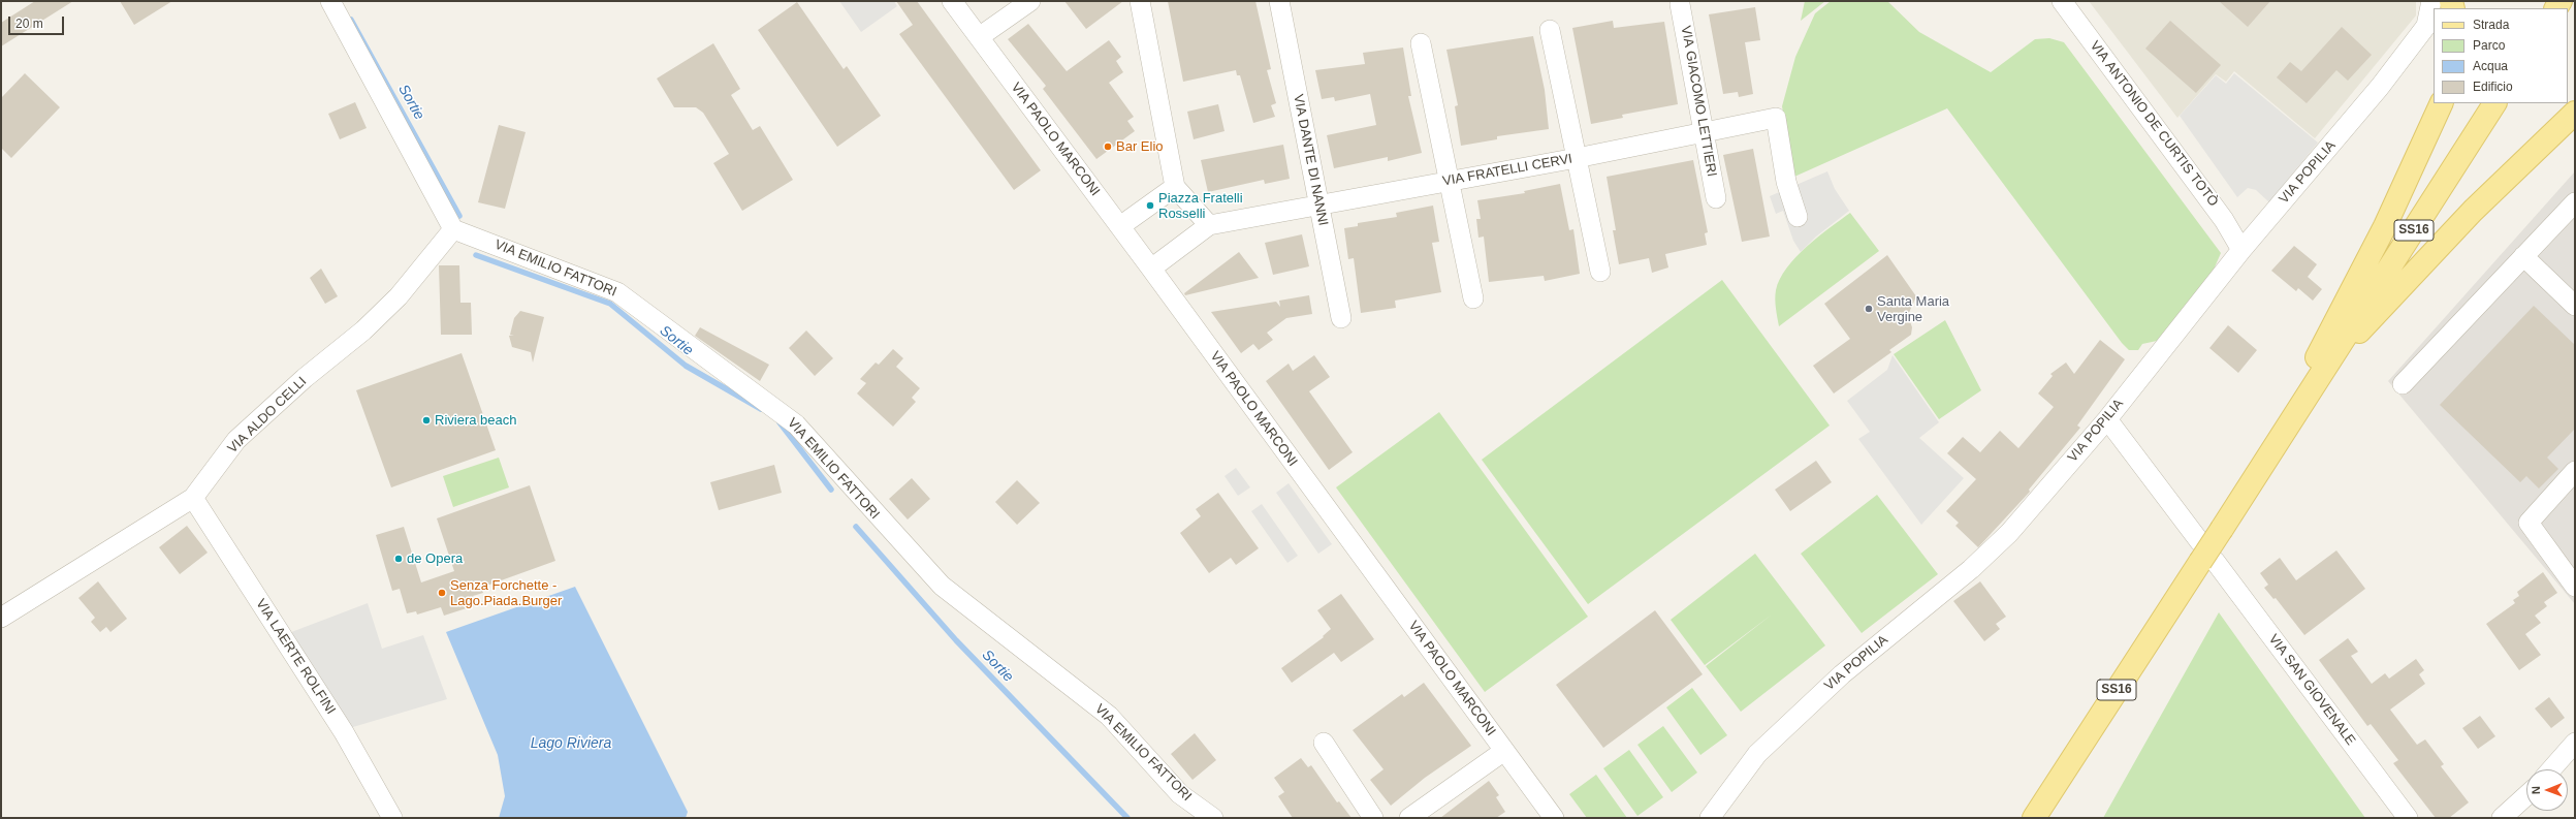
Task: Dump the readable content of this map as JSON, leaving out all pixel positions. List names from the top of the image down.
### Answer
{
  "streets": {
    "main road": ["SS16"],
    "street": [
      "VIA GIACOMO LETTIERI",
      "VIA ANTONIO DE CURTIS TOTÒ",
      "VIA PAOLO MARCONI",
      "VIA DANTE DI NANNI",
      "VIA FRATELLI CERVI",
      "VIA POPILIA",
      "VIA EMILIO FATTORI",
      "VIA ALDO CELLI",
      "VIA LAERTE ROLFINI",
      "VIA SAN GIOVENALE"
    ]
  },
  "crossings": [
    ["VIA GIACOMO LETTIERI", "VIA FRATELLI CERVI"],
    ["VIA ANTONIO DE CURTIS TOTÒ", "VIA POPILIA"],
    ["VIA PAOLO MARCONI", "VIA FRATELLI CERVI"],
    ["VIA DANTE DI NANNI", "VIA FRATELLI CERVI"],
    ["VIA POPILIA", "VIA SAN GIOVENALE"],
    ["SS16", "VIA SAN GIOVENALE"],
    ["VIA EMILIO FATTORI", "VIA ALDO CELLI"],
    ["VIA ALDO CELLI", "VIA LAERTE ROLFINI"]
  ],
  "water": ["Sortie", "Lago Riviera"],
  "places": [
    "Bar Elio",
    "Piazza Fratelli Rosselli",
    "Santa Maria Vergine",
    "Riviera beach",
    "de Opera",
    "Senza Forchette - Lago.Piada.Burger"
  ],
  "legend": [
    "Strada",
    "Parco",
    "Acqua",
    "Edificio"
  ],
  "scale_bar": "20 m",
  "north": "left"
}
